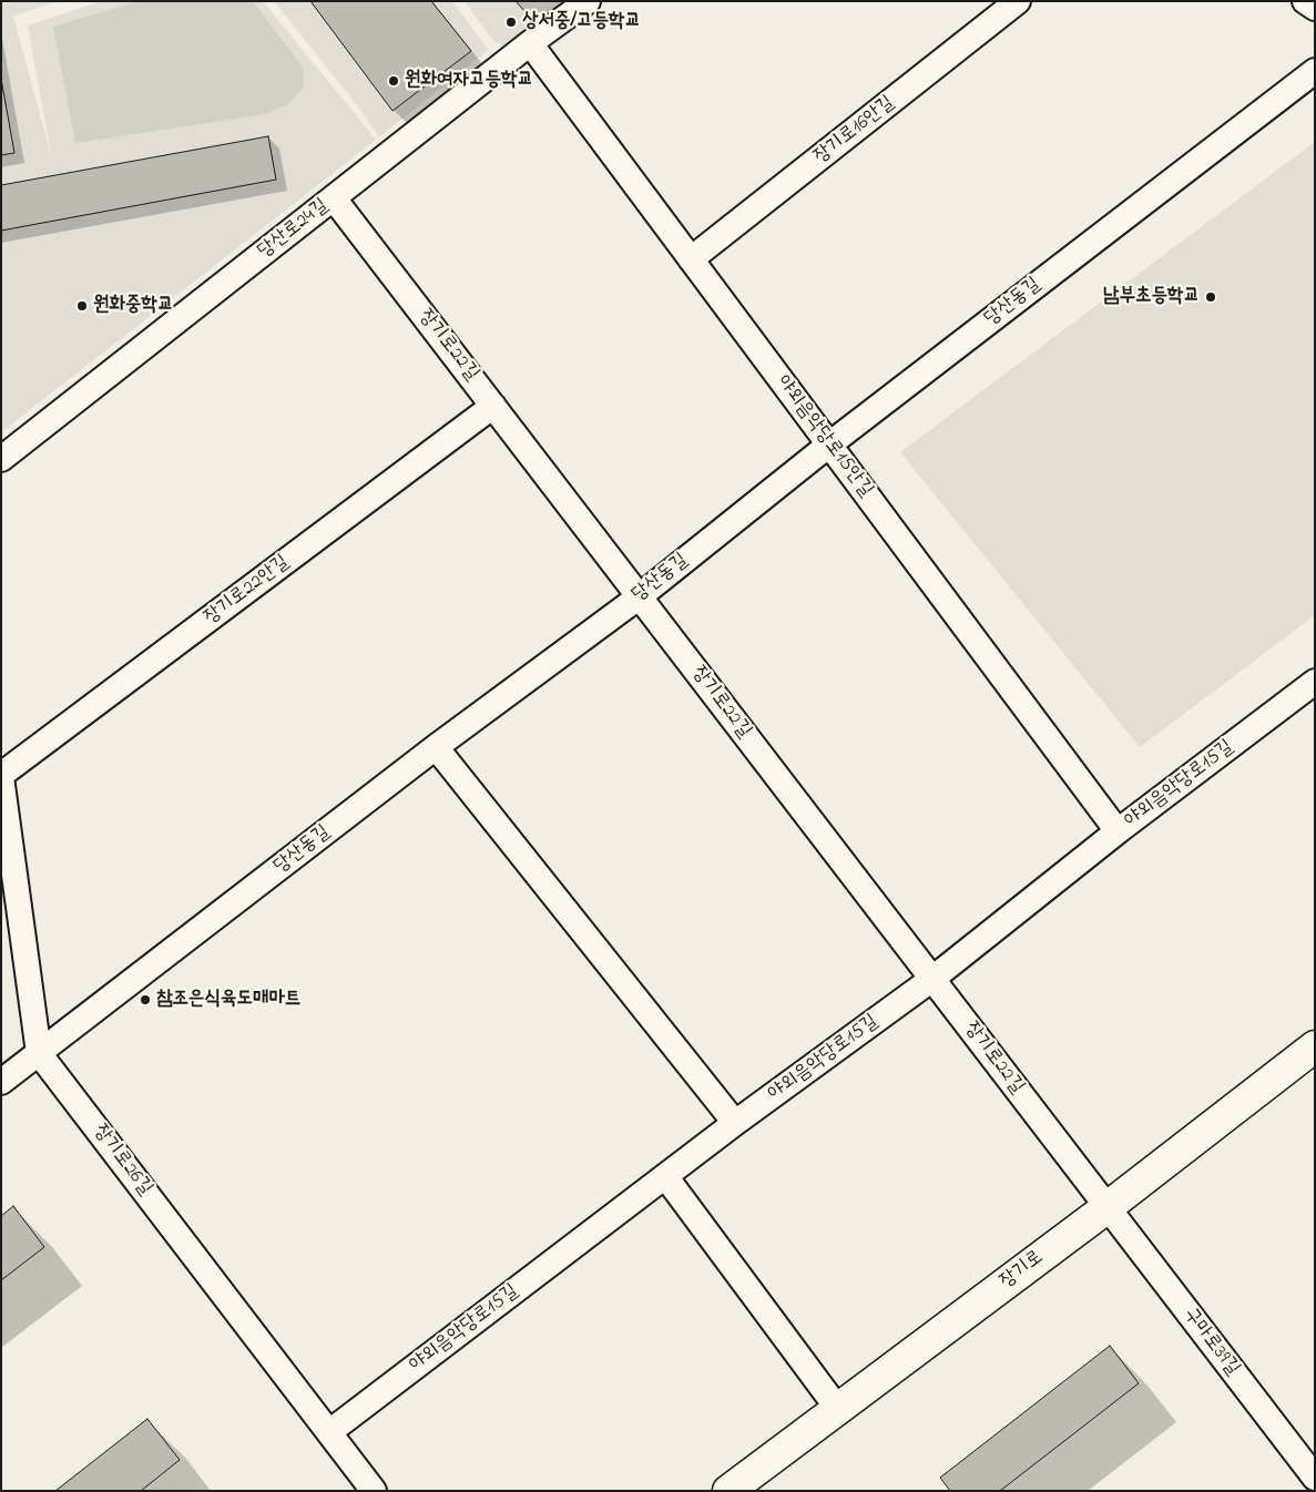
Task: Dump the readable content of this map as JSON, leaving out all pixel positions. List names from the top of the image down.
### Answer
{
  "streets": {
    "main road": ["장기로"],
    "street": [
      "장기로16안길",
      "당산로24길",
      "당산동길",
      "장기로22길",
      "야외음악당로15안길",
      "장기로22안길",
      "야외음악당로15길",
      "장기로26길",
      "구마로39길"
    ]
  },
  "crossings": [
    ["장기로16안길", "야외음악당로15안길"],
    ["당산로24길", "장기로22길"],
    ["당산로24길", "야외음악당로15안길"],
    ["당산동길", "장기로22길"],
    ["당산동길", "야외음악당로15안길"],
    ["당산동길", "장기로26길"],
    ["장기로22길", "장기로22안길"],
    ["장기로22길", "야외음악당로15길"],
    ["장기로22길", "장기로"],
    ["장기로22길", "구마로39길"],
    ["야외음악당로15안길", "야외음악당로15길"],
    ["장기로22안길", "장기로26길"],
    ["야외음악당로15길", "장기로26길"],
    ["장기로", "구마로39길"]
  ],
  "places": [
    "상서중/고등학교",
    "원화여자고등학교",
    "남부초등학교",
    "원화중학교",
    "참조은식육도매마트"
  ]
}
